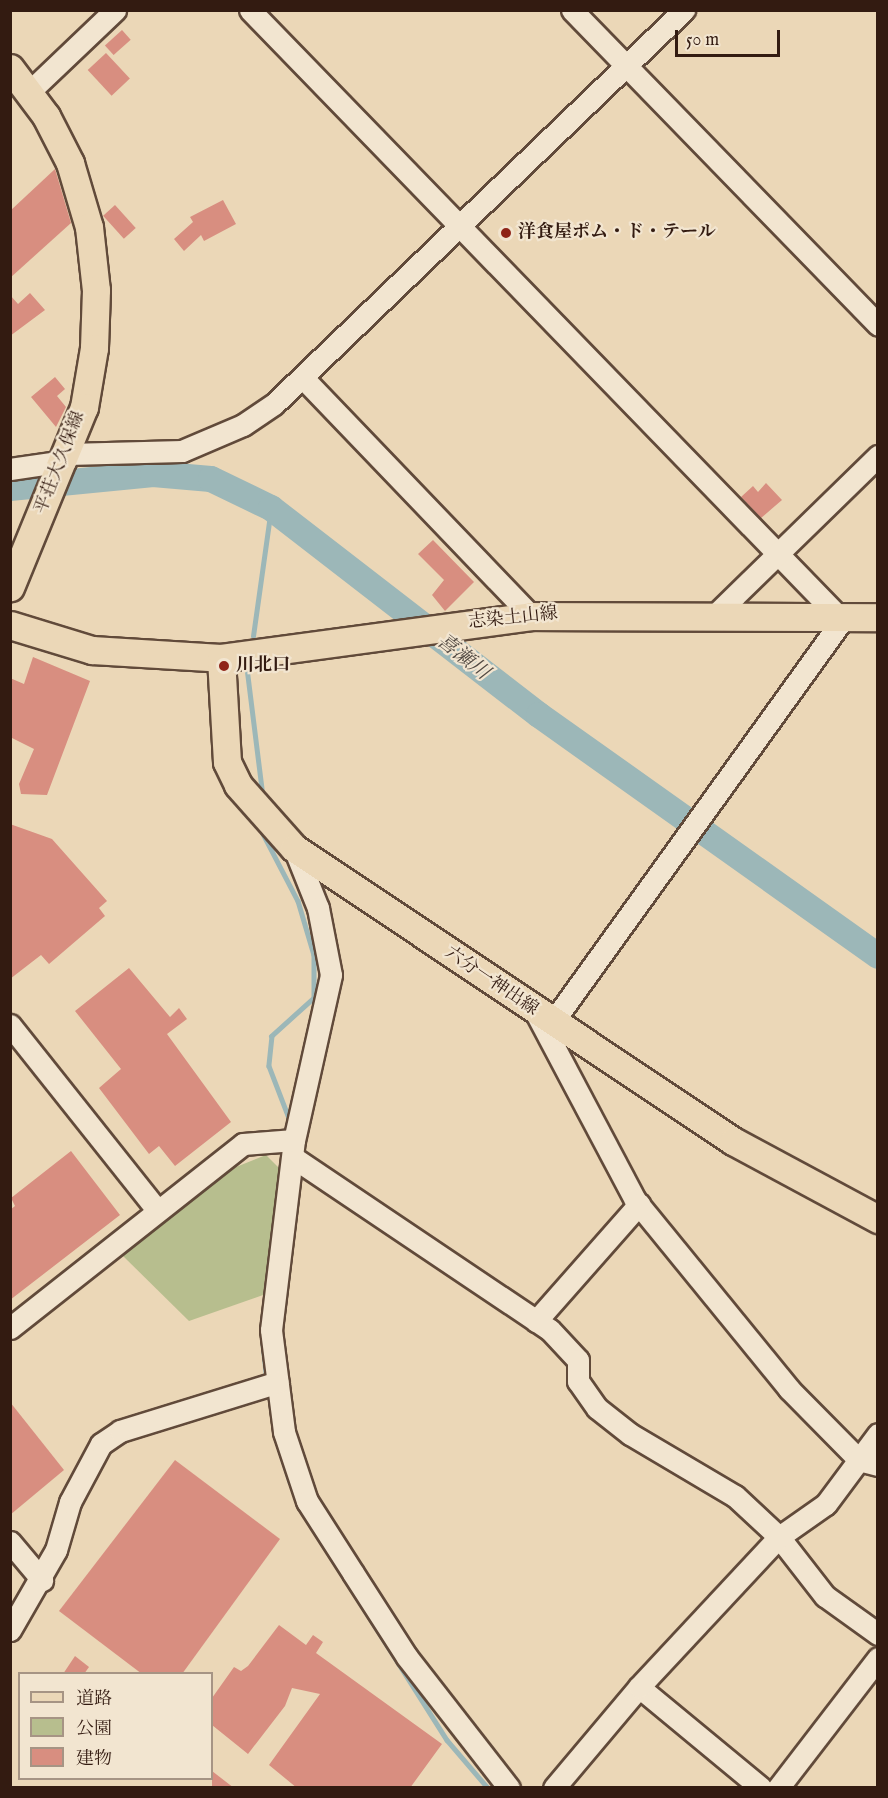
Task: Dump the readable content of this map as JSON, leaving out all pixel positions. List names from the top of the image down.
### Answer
{
  "streets": {
    "main road": ["平荘大久保線", "志染土山線", "六分一神出線"]
  },
  "crossings": [
    ["志染土山線", "六分一神出線"]
  ],
  "water": ["喜瀬川"],
  "places": ["洋食屋ポム・ド・テール", "川北口"],
  "legend": ["道路", "公園", "建物"],
  "scale_bar": "50 m"
}
